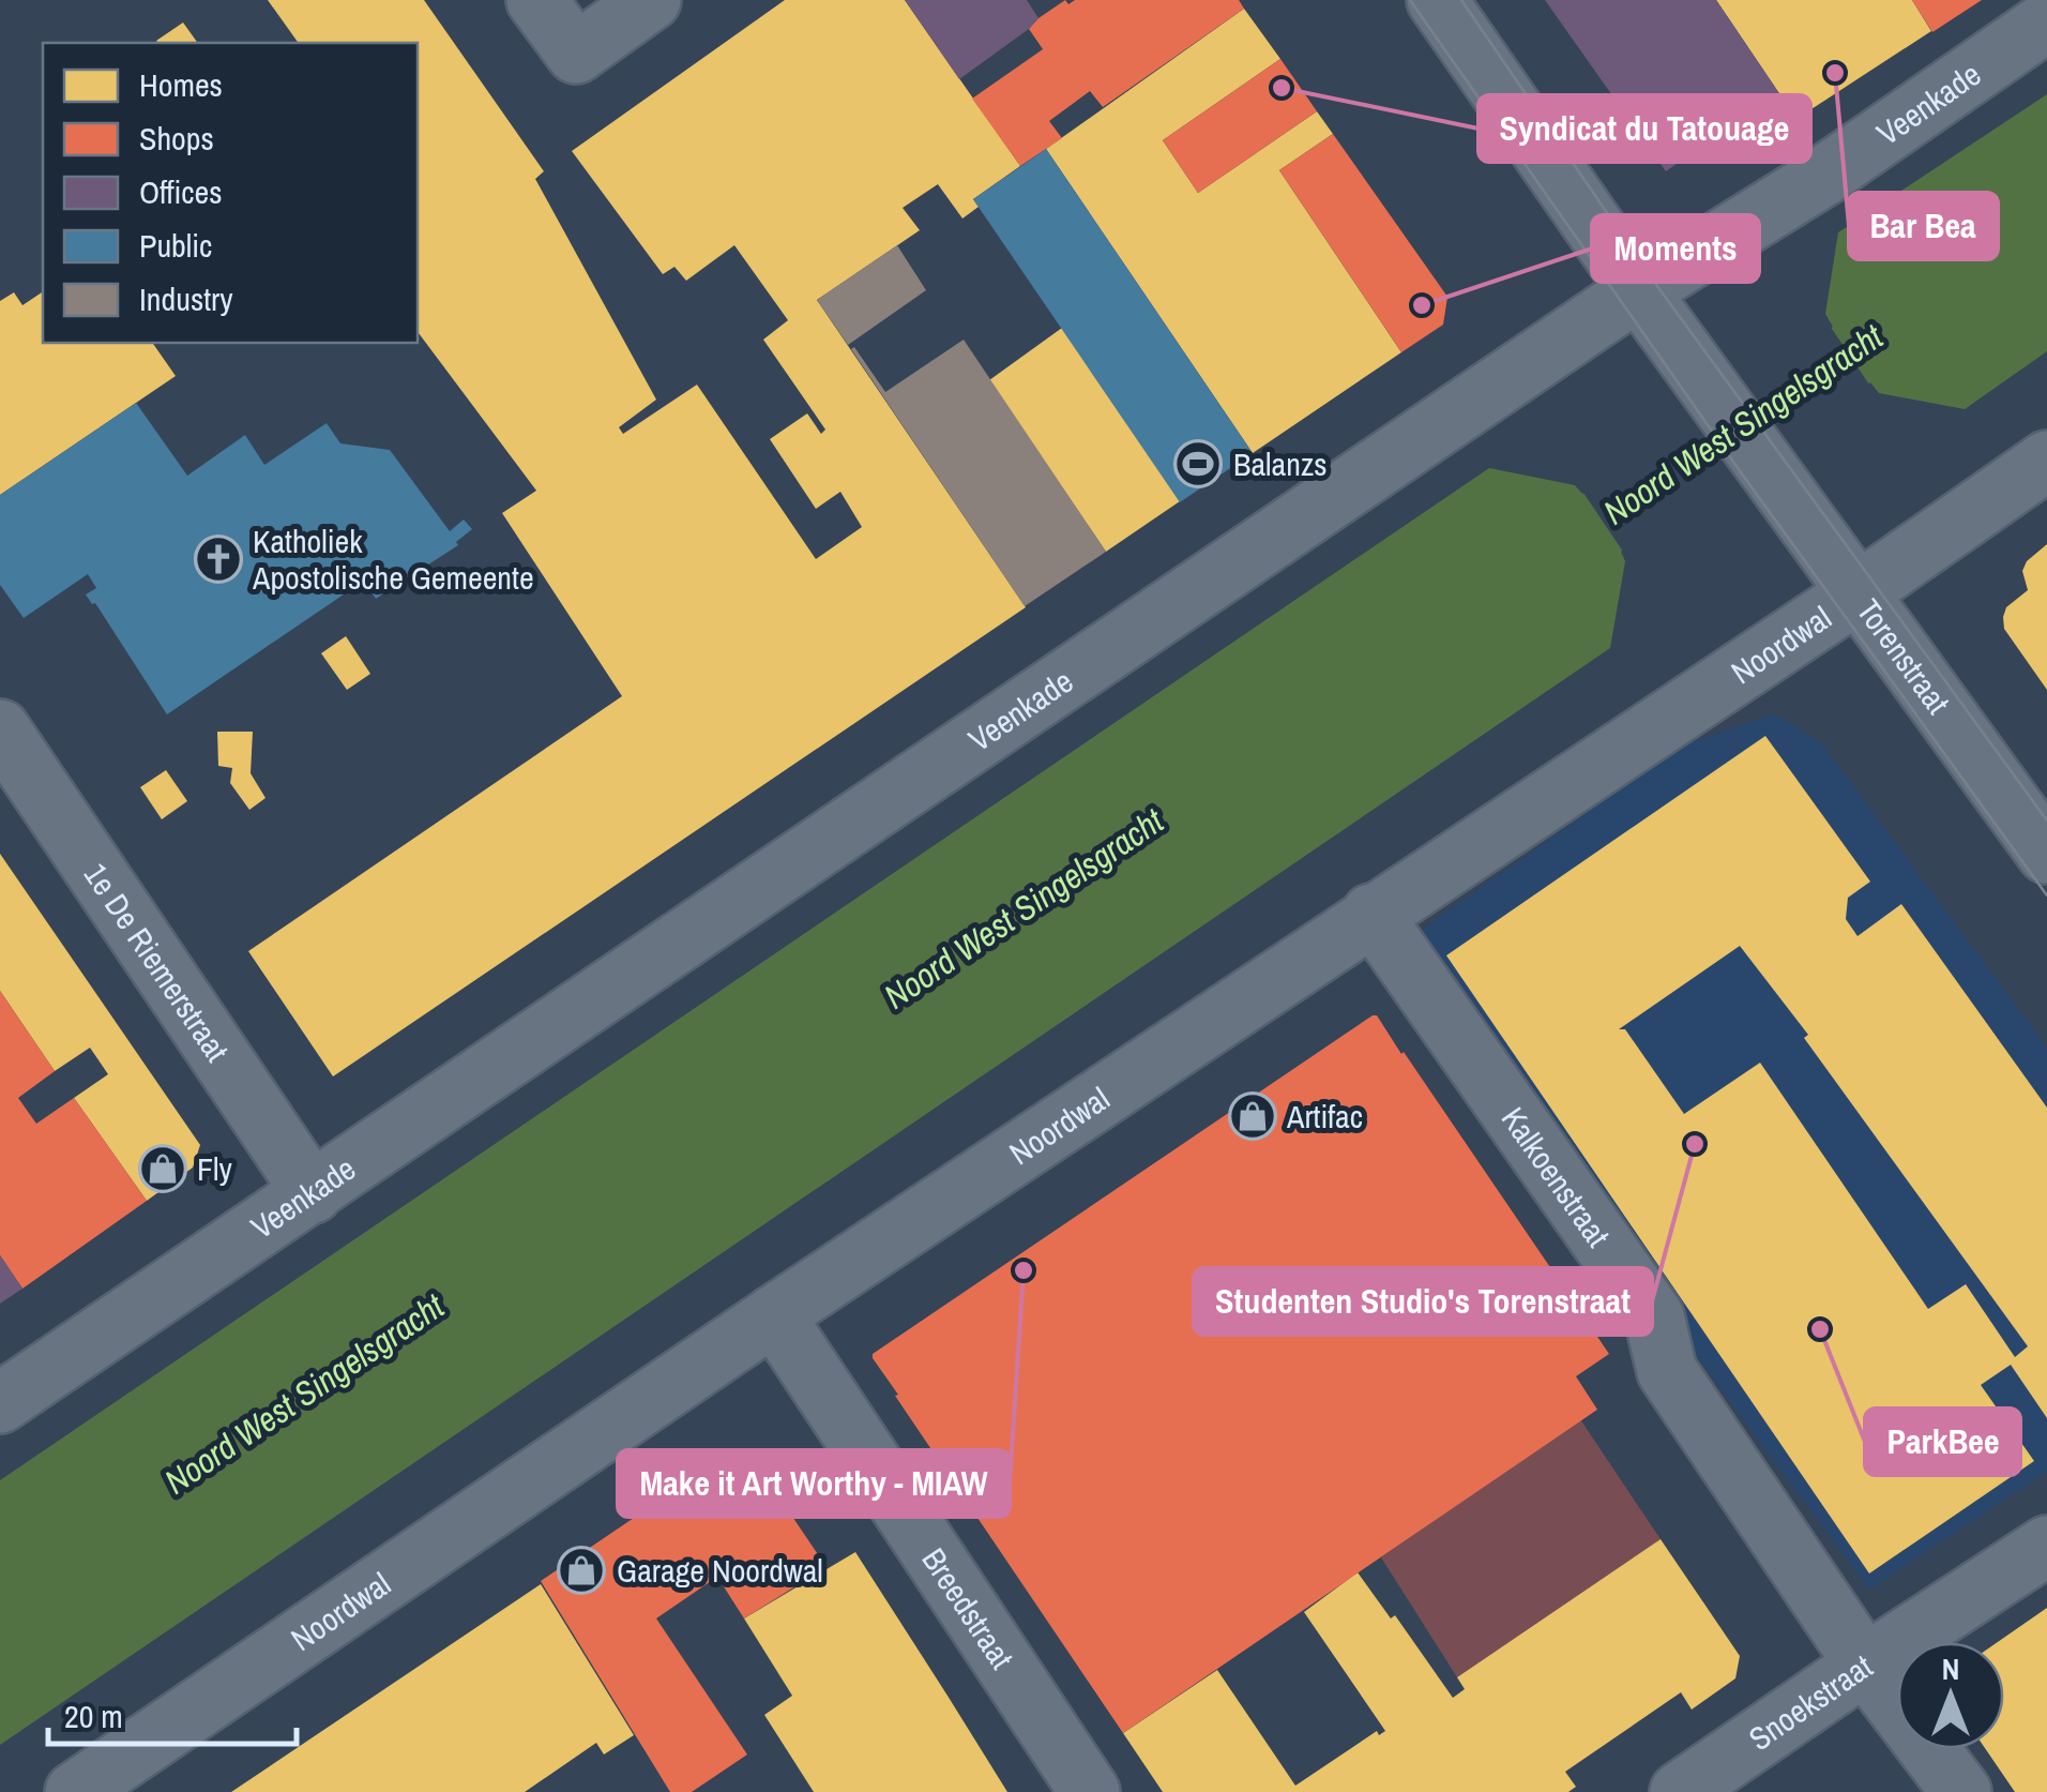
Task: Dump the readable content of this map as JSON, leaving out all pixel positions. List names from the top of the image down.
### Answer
{
  "streets": {
    "street": [
      "Veenkade",
      "Noordwal",
      "Torenstraat",
      "1e De Riemerstraat",
      "Kalkoenstraat",
      "Breedstraat",
      "Snoekstraat"
    ]
  },
  "crossings": [
    ["Veenkade", "Torenstraat"],
    ["Veenkade", "1e De Riemerstraat"],
    ["Noordwal", "Torenstraat"],
    ["Noordwal", "Kalkoenstraat"],
    ["Noordwal", "Breedstraat"],
    ["Kalkoenstraat", "Snoekstraat"]
  ],
  "water": ["Noord West Singelsgracht"],
  "places": {
    "other": [
      "Bar Bea",
      "Syndicat du Tatouage",
      "Moments",
      "Studenten Studio's Torenstraat",
      "Make it Art Worthy - MIAW",
      "ParkBee"
    ],
    "sports": ["Balanzs"],
    "church": ["Katholiek Apostolische Gemeente"],
    "shop": ["Artifac", "Fly", "Garage Noordwal"]
  },
  "legend": [
    "Homes",
    "Shops",
    "Offices",
    "Public",
    "Industry"
  ],
  "scale_bar": "20 m",
  "north": "top"
}
